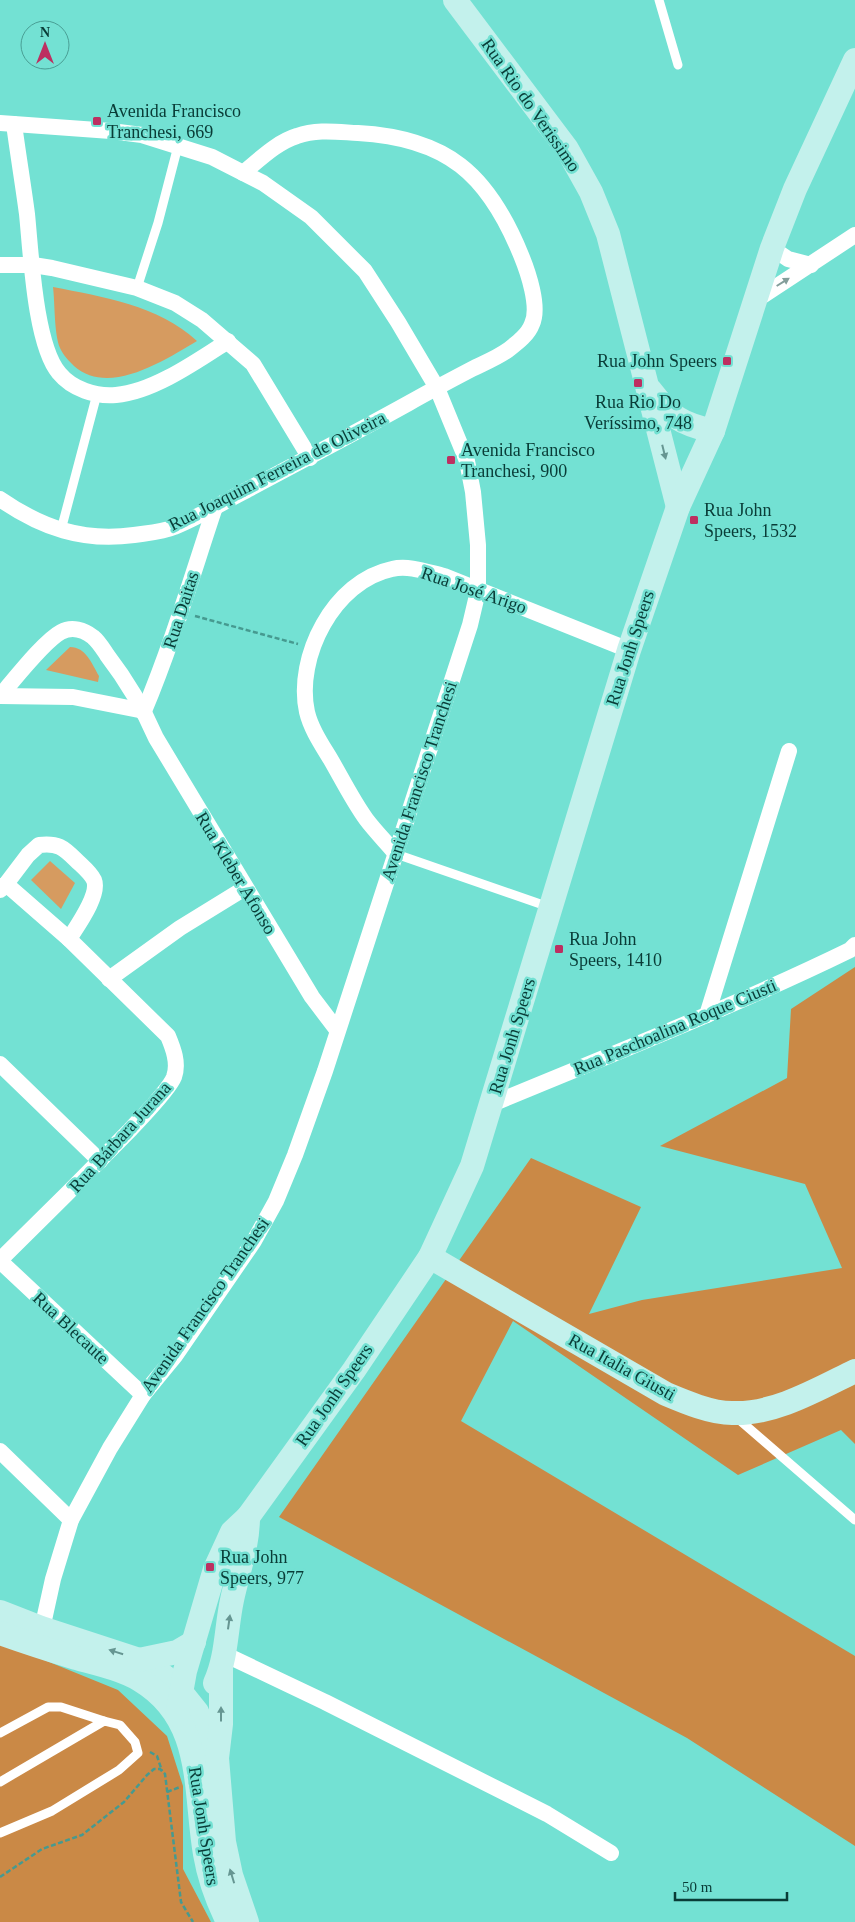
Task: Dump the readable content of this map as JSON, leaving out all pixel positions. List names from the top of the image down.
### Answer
{
  "streets": {
    "main road": ["Rua Rio do Verissimo", "Rua Jonh Speers", "Rua Italia Giusti"],
    "street": [
      "Rua Joaquim Ferreira de Oliveira",
      "Rua José Arigo",
      "Rua Daitas",
      "Avenida Francisco Tranchesi",
      "Rua Kleber Afonso",
      "Rua Paschoalina Roque Ciusti",
      "Rua Bárbara Jurana",
      "Rua Blecaute"
    ]
  },
  "crossings": [
    ["Rua Rio do Verissimo", "Rua Jonh Speers"],
    ["Rua Joaquim Ferreira de Oliveira", "Rua Daitas"],
    ["Rua Joaquim Ferreira de Oliveira", "Avenida Francisco Tranchesi"],
    ["Rua José Arigo", "Rua Jonh Speers"],
    ["Rua José Arigo", "Avenida Francisco Tranchesi"],
    ["Rua Daitas", "Rua Kleber Afonso"],
    ["Rua Jonh Speers", "Rua Paschoalina Roque Ciusti"],
    ["Rua Jonh Speers", "Rua Italia Giusti"],
    ["Avenida Francisco Tranchesi", "Rua Kleber Afonso"],
    ["Avenida Francisco Tranchesi", "Rua Blecaute"],
    ["Rua Bárbara Jurana", "Rua Blecaute"]
  ],
  "places": {
    "transit": [
      "Avenida Francisco Tranchesi, 669",
      "Rua John Speers",
      "Rua Rio Do Veríssimo, 748",
      "Avenida Francisco Tranchesi, 900",
      "Rua John Speers, 1532",
      "Rua John Speers, 1410",
      "Rua John Speers, 977"
    ]
  },
  "scale_bar": "50 m",
  "north": "top"
}
